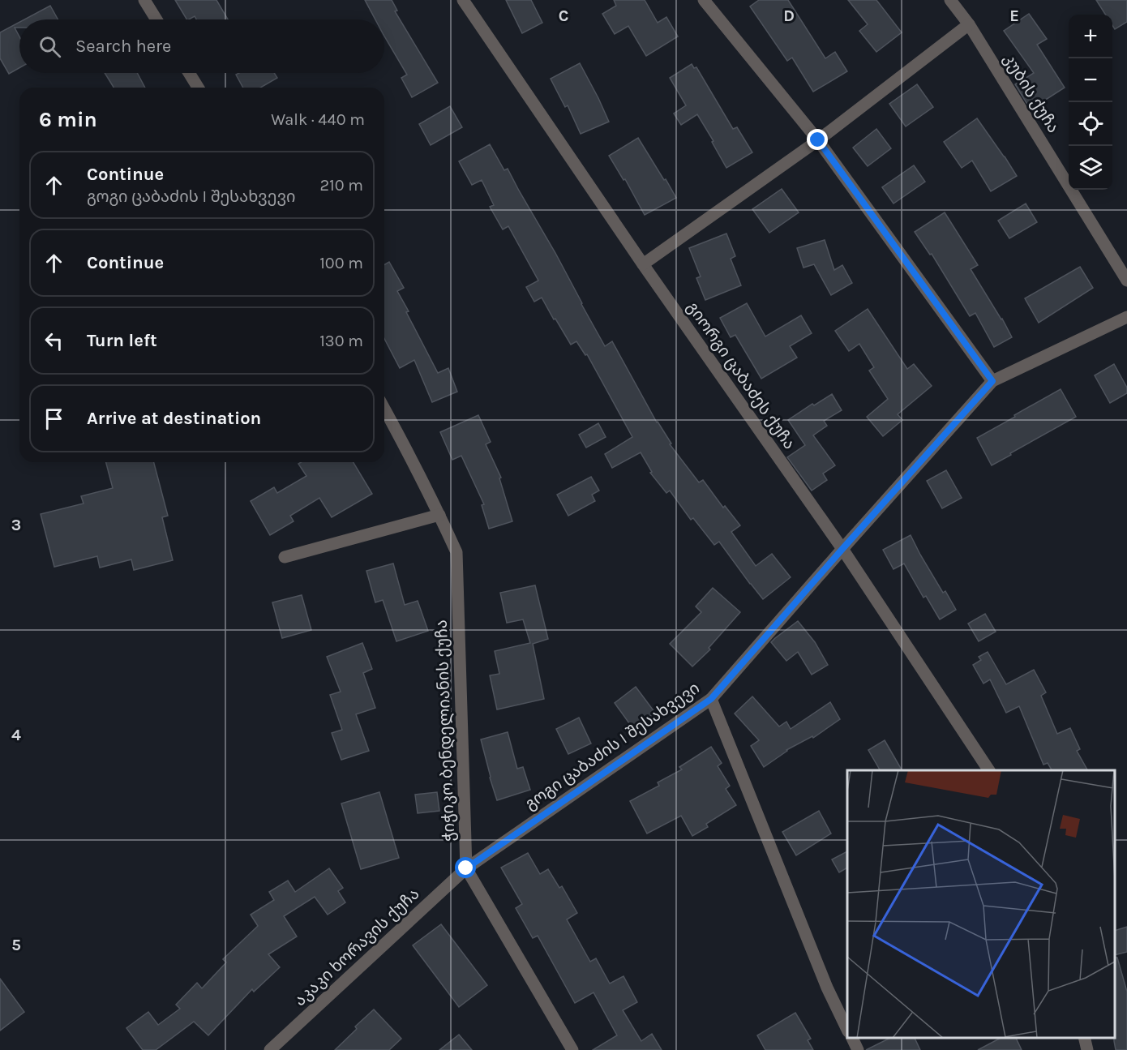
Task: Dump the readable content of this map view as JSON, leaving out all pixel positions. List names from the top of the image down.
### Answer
{
  "streets": {
    "street": [
      "კუბის ქუჩა",
      "გიორგი ცაბაძეს ქუჩა",
      "ჭიჭიკო ბენდელიანის ქუჩა",
      "გოგი ცაბაძის I შესახვევი",
      "აკაკი ხორავის ქუჩა"
    ]
  },
  "crossings": [
    ["გიორგი ცაბაძეს ქუჩა", "გოგი ცაბაძის I შესახვევი"],
    ["ჭიჭიკო ბენდელიანის ქუჩა", "გოგი ცაბაძის I შესახვევი"],
    ["ჭიჭიკო ბენდელიანის ქუჩა", "აკაკი ხორავის ქუჩა"],
    ["გოგი ცაბაძის I შესახვევი", "აკაკი ხორავის ქუჩა"]
  ],
  "page": {
    "map_buttons": ["+", "−"],
    "search": "Search here",
    "heading": ["6 min", "Walk · 440 m"],
    "list": [
      ["Continue", "გოგი ცაბაძის I შესახვევი", "210 m"],
      ["Continue", "100 m"],
      ["Turn left", "130 m"],
      "Arrive at destination"
    ]
  },
  "grid": {
    "columns": ["C", "D", "E"],
    "rows": ["3", "4", "5"]
  }
}
